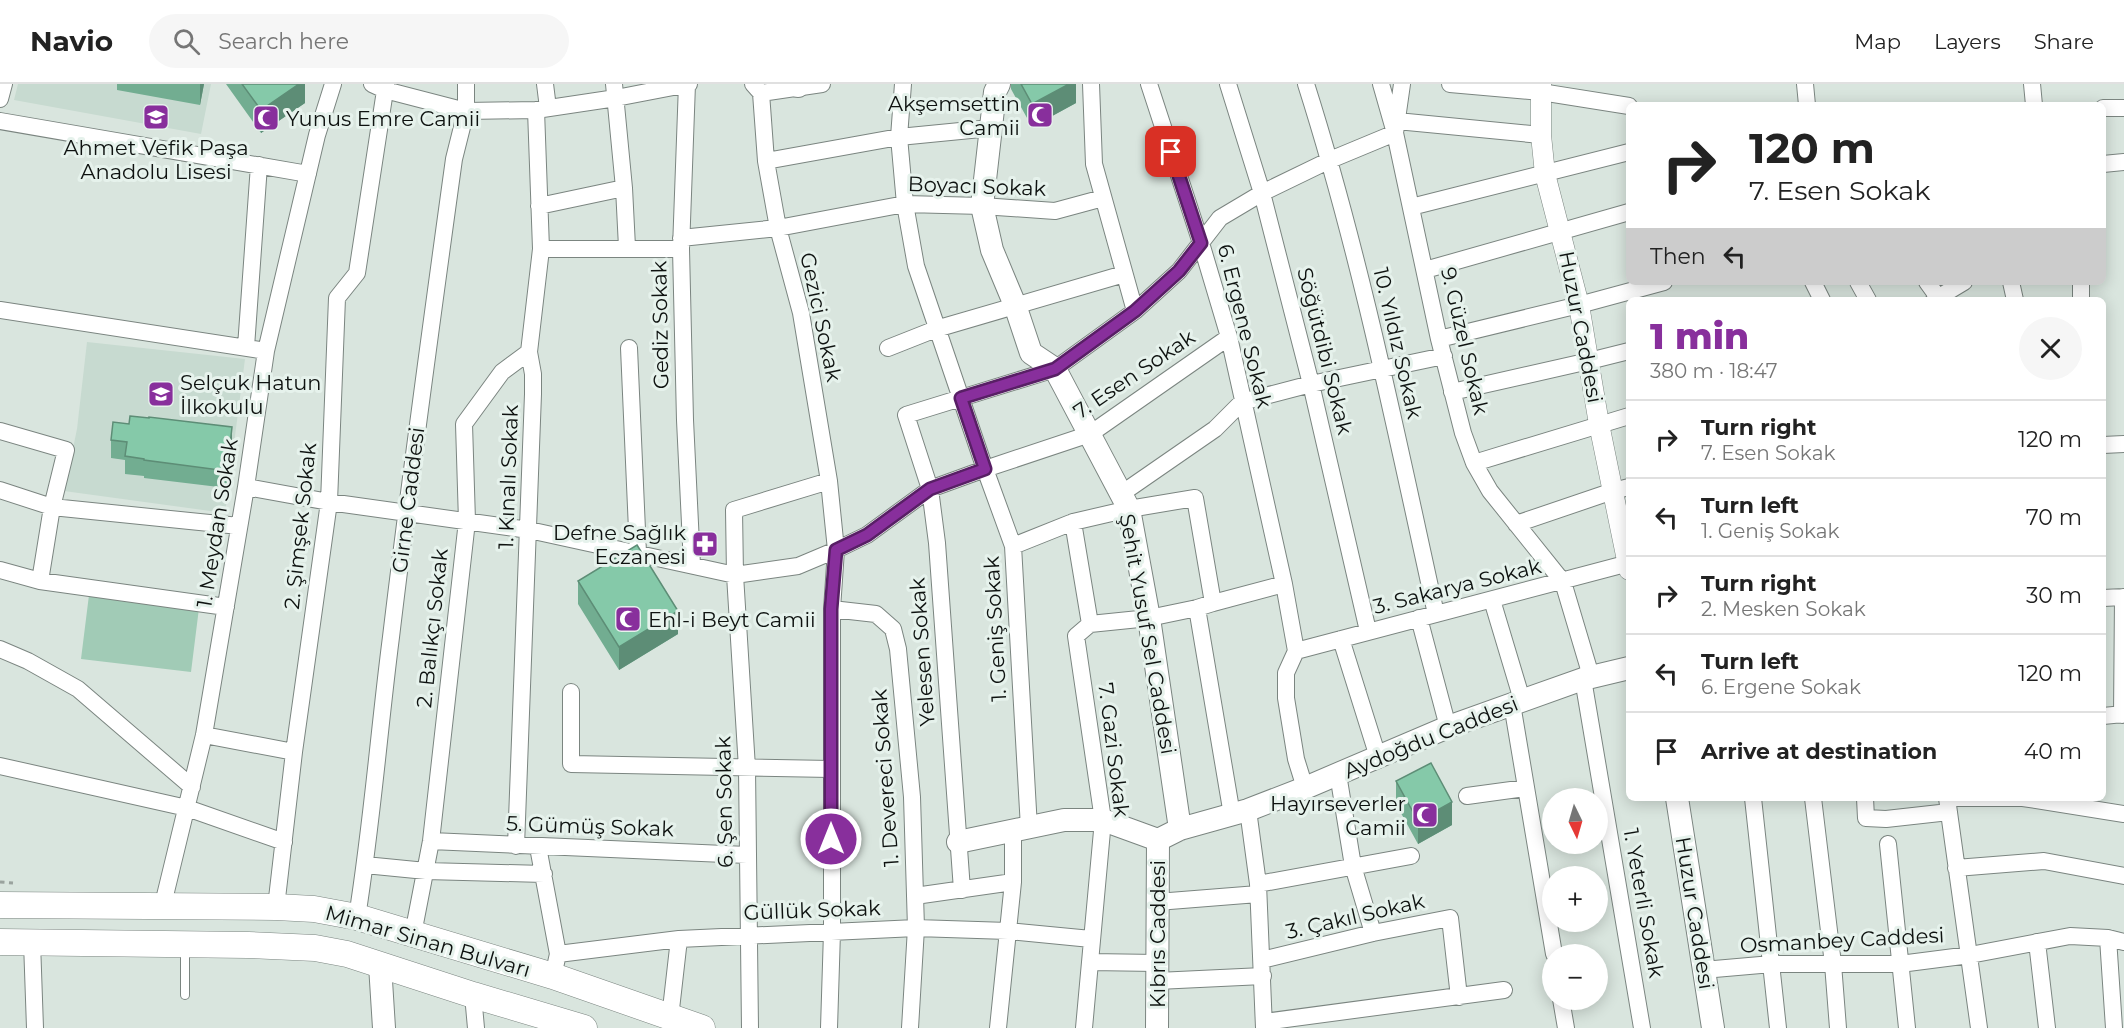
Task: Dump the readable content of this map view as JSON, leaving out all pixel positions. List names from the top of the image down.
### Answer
{
  "streets": {
    "main road": [
      "Huzur Caddesi",
      "Şehit Yusuf Sel Caddesi",
      "Aydoğdu Caddesi",
      "Kıbrıs Caddesi",
      "Mimar Sinan Bulvarı"
    ],
    "street": [
      "Boyacı Sokak",
      "Gezici Sokak",
      "Gediz Sokak",
      "6. Ergene Sokak",
      "9. Güzel Sokak",
      "10. Yıldız Sokak",
      "Söğütdibi Sokak",
      "7. Esen Sokak",
      "1. Kınalı Sokak",
      "Girne Caddesi",
      "1. Meydan Sokak",
      "2. Şimşek Sokak",
      "3. Sakarya Sokak",
      "2. Balıkçı Sokak",
      "1. Geniş Sokak",
      "Yelesen Sokak",
      "7. Gazi Sokak",
      "1. Devereci Sokak",
      "6. Şen Sokak",
      "5. Gümüş Sokak",
      "1. Yeterli Sokak",
      "Güllük Sokak",
      "3. Çakıl Sokak",
      "Osmanbey Caddesi"
    ]
  },
  "crossings": [
    ["Boyacı Sokak", "Gezici Sokak"],
    ["Boyacı Sokak", "Gediz Sokak"],
    ["Boyacı Sokak", "1. Kınalı Sokak"],
    ["Boyacı Sokak", "1. Geniş Sokak"],
    ["Boyacı Sokak", "Şehit Yusuf Sel Caddesi"],
    ["Gezici Sokak", "7. Esen Sokak"],
    ["Gezici Sokak", "1. Devereci Sokak"],
    ["Gezici Sokak", "6. Şen Sokak"],
    ["Gezici Sokak", "Güllük Sokak"],
    ["6. Ergene Sokak", "7. Esen Sokak"],
    ["6. Ergene Sokak", "3. Sakarya Sokak"],
    ["6. Ergene Sokak", "Aydoğdu Caddesi"],
    ["Huzur Caddesi", "Osmanbey Caddesi"],
    ["9. Güzel Sokak", "3. Sakarya Sokak"],
    ["9. Güzel Sokak", "1. Yeterli Sokak"],
    ["10. Yıldız Sokak", "3. Sakarya Sokak"],
    ["Söğütdibi Sokak", "3. Sakarya Sokak"],
    ["7. Esen Sokak", "1. Geniş Sokak"],
    ["7. Esen Sokak", "Şehit Yusuf Sel Caddesi"],
    ["7. Esen Sokak", "Yelesen Sokak"],
    ["7. Esen Sokak", "6. Şen Sokak"],
    ["1. Kınalı Sokak", "2. Balıkçı Sokak"],
    ["1. Kınalı Sokak", "5. Gümüş Sokak"],
    ["Girne Caddesi", "Mimar Sinan Bulvarı"],
    ["1. Meydan Sokak", "Mimar Sinan Bulvarı"],
    ["2. Şimşek Sokak", "Mimar Sinan Bulvarı"],
    ["3. Sakarya Sokak", "1. Yeterli Sokak"],
    ["2. Balıkçı Sokak", "5. Gümüş Sokak"],
    ["2. Balıkçı Sokak", "Mimar Sinan Bulvarı"],
    ["1. Geniş Sokak", "Yelesen Sokak"],
    ["1. Geniş Sokak", "Güllük Sokak"],
    ["Şehit Yusuf Sel Caddesi", "Aydoğdu Caddesi"],
    ["Aydoğdu Caddesi", "1. Yeterli Sokak"],
    ["Aydoğdu Caddesi", "Kıbrıs Caddesi"],
    ["7. Gazi Sokak", "Güllük Sokak"],
    ["7. Gazi Sokak", "3. Çakıl Sokak"],
    ["1. Devereci Sokak", "Güllük Sokak"],
    ["6. Şen Sokak", "5. Gümüş Sokak"],
    ["6. Şen Sokak", "Güllük Sokak"],
    ["Güllük Sokak", "Mimar Sinan Bulvarı"],
    ["3. Çakıl Sokak", "Kıbrıs Caddesi"]
  ],
  "places": {
    "mosque": [
      "Akşemsettin Camii",
      "Yunus Emre Camii",
      "Ehl-i Beyt Camii",
      "Hayırseverler Camii"
    ],
    "school or university": ["Ahmet Vefik Paşa Anadolu Lisesi", "Selçuk Hatun İlkokulu"],
    "pharmacy": ["Defne Sağlık Eczanesi"]
  },
  "north": "bottom",
  "page": {
    "header": "Navio",
    "search": "Search here",
    "nav": ["Map", "Layers", "Share"],
    "turn": ["120 m", "7. Esen Sokak"],
    "then": "Then",
    "heading": ["1 min", "380 m · 18:47"],
    "list": [
      {
        "name": "Turn right",
        "note": "7. Esen Sokak",
        "value": "120 m"
      },
      {
        "name": "Turn left",
        "note": "1. Geniş Sokak",
        "value": "70 m"
      },
      {
        "name": "Turn right",
        "note": "2. Mesken Sokak",
        "value": "30 m"
      },
      {
        "name": "Turn left",
        "note": "6. Ergene Sokak",
        "value": "120 m"
      },
      {
        "name": "Arrive at destination",
        "value": "40 m"
      }
    ],
    "map_buttons": ["+", "−"]
  }
}
